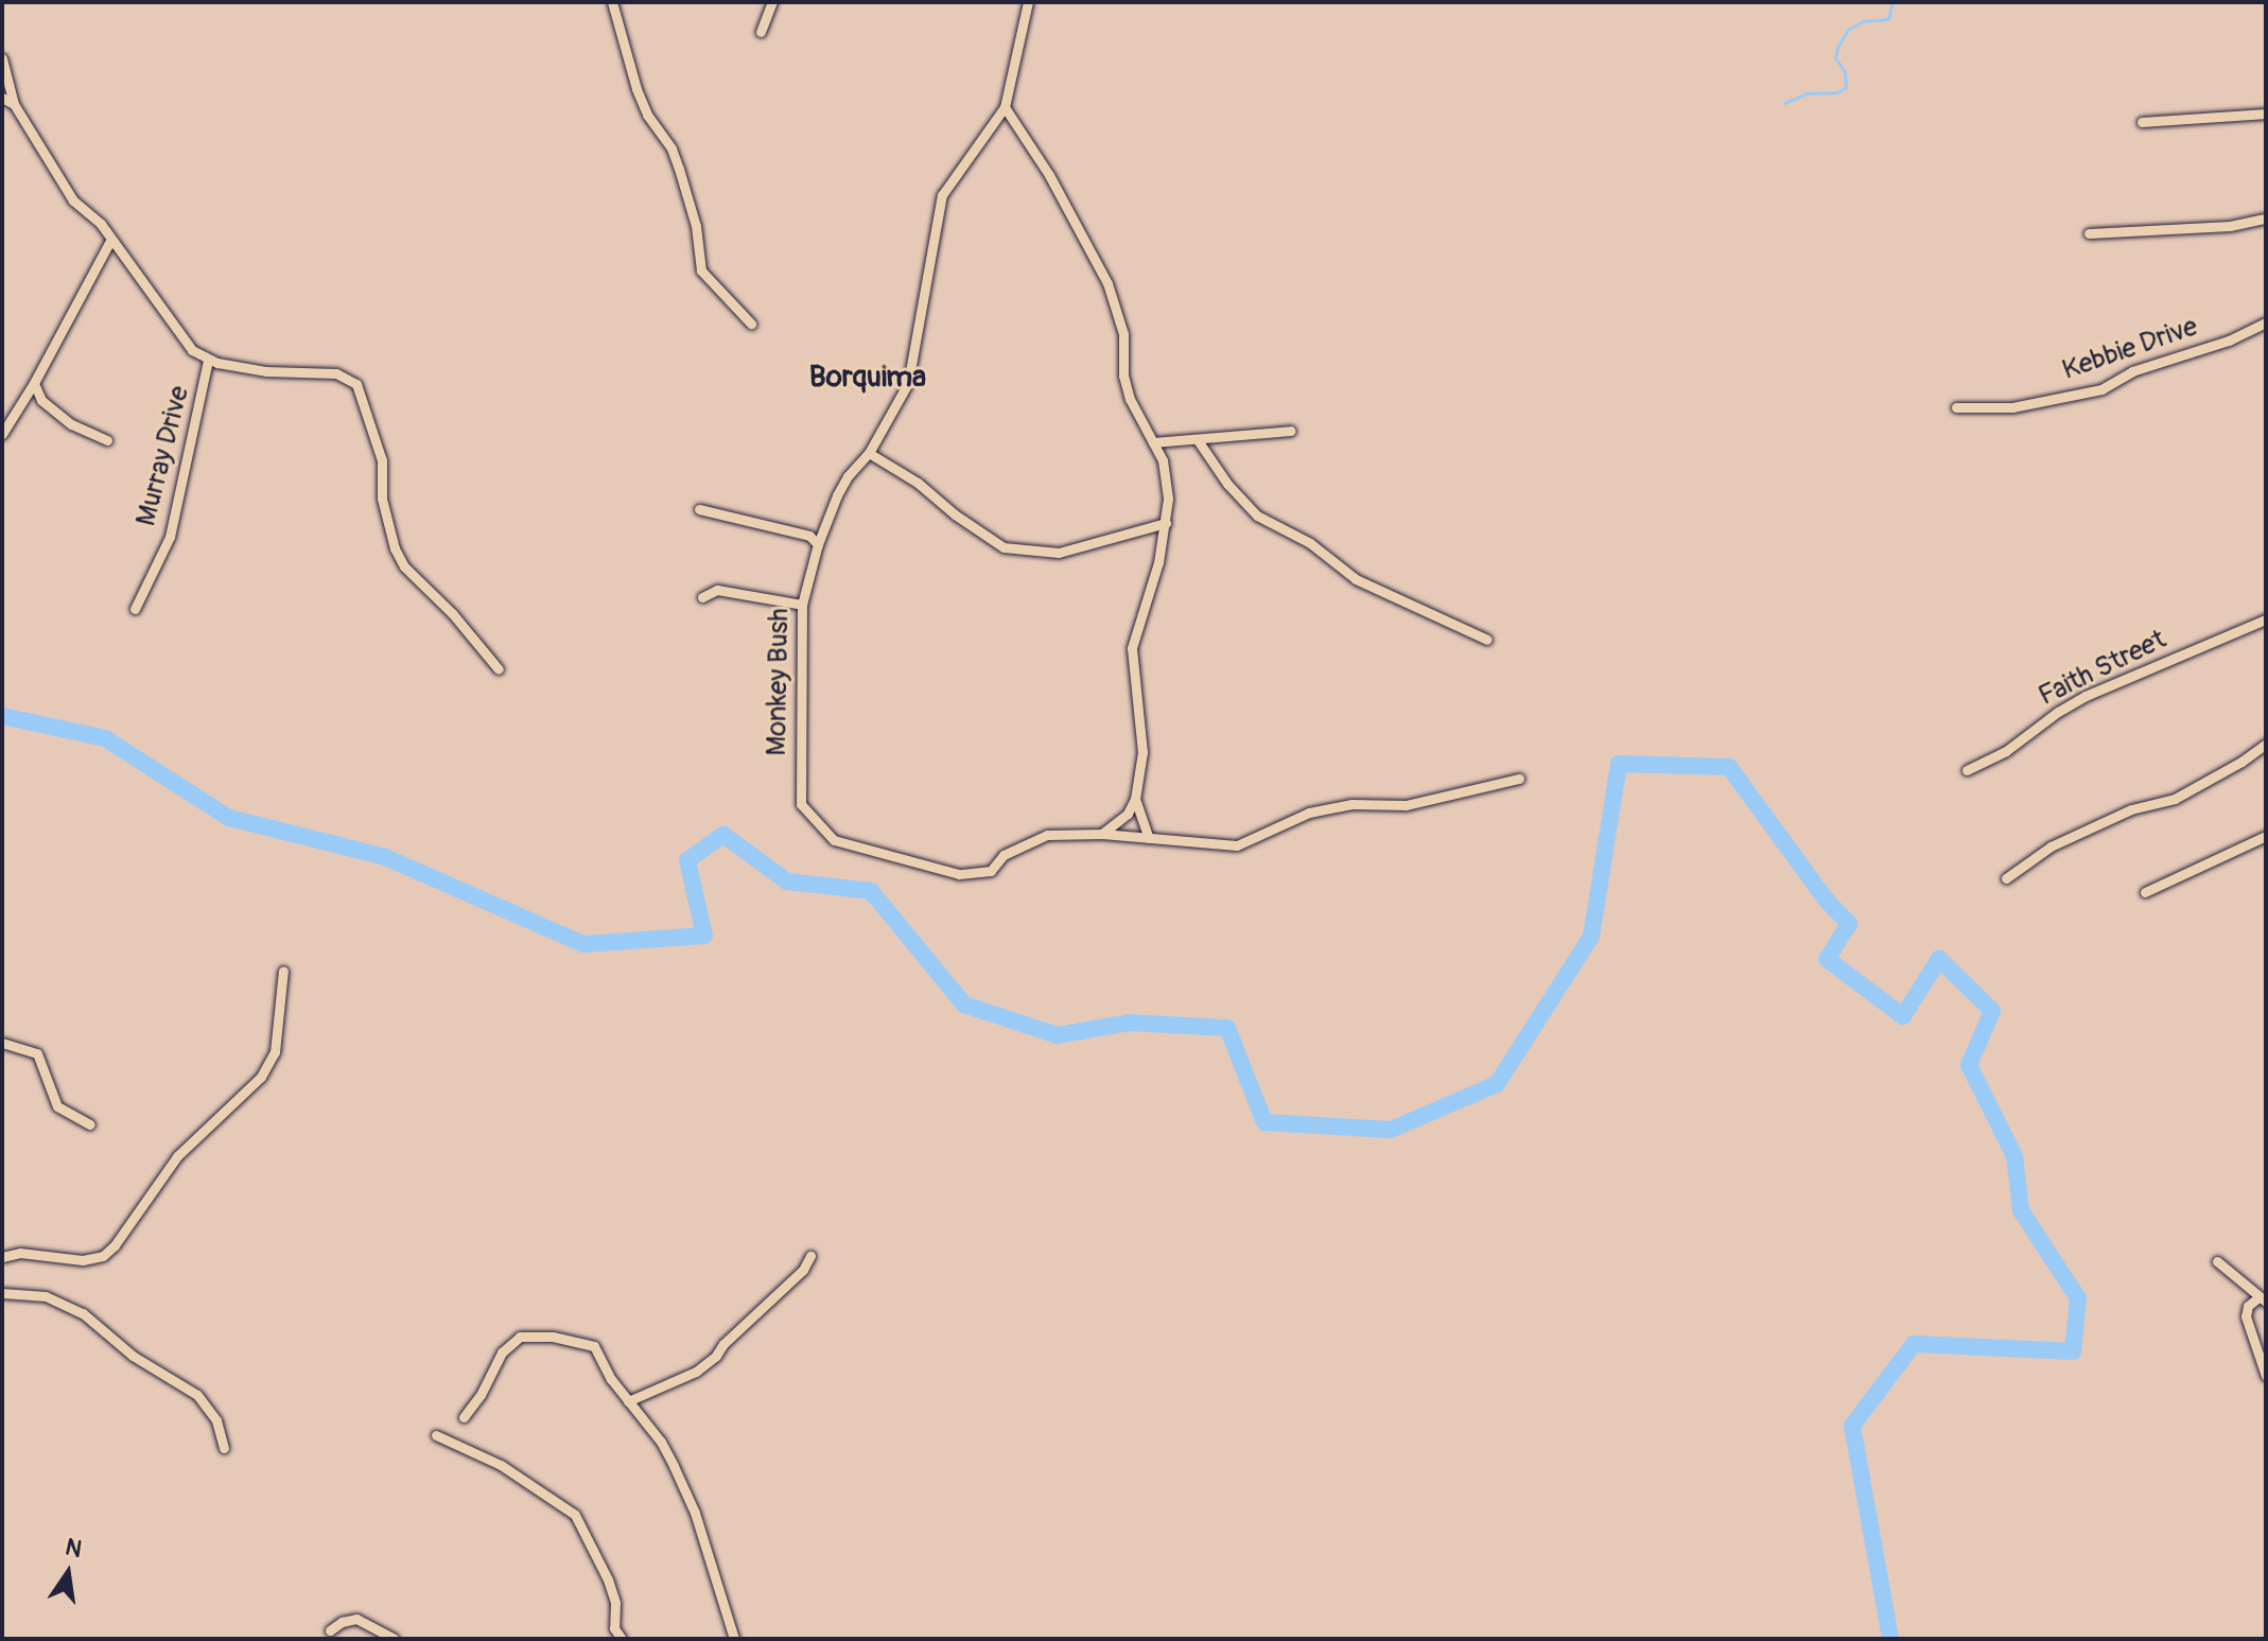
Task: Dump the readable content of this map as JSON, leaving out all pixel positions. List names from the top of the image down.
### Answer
{
  "streets": {
    "street": [
      "Kebbie Drive",
      "Murray Drive",
      "Faith Street",
      "Monkey Bush"
    ]
  },
  "districts": ["Borquima"],
  "north": "top"
}
